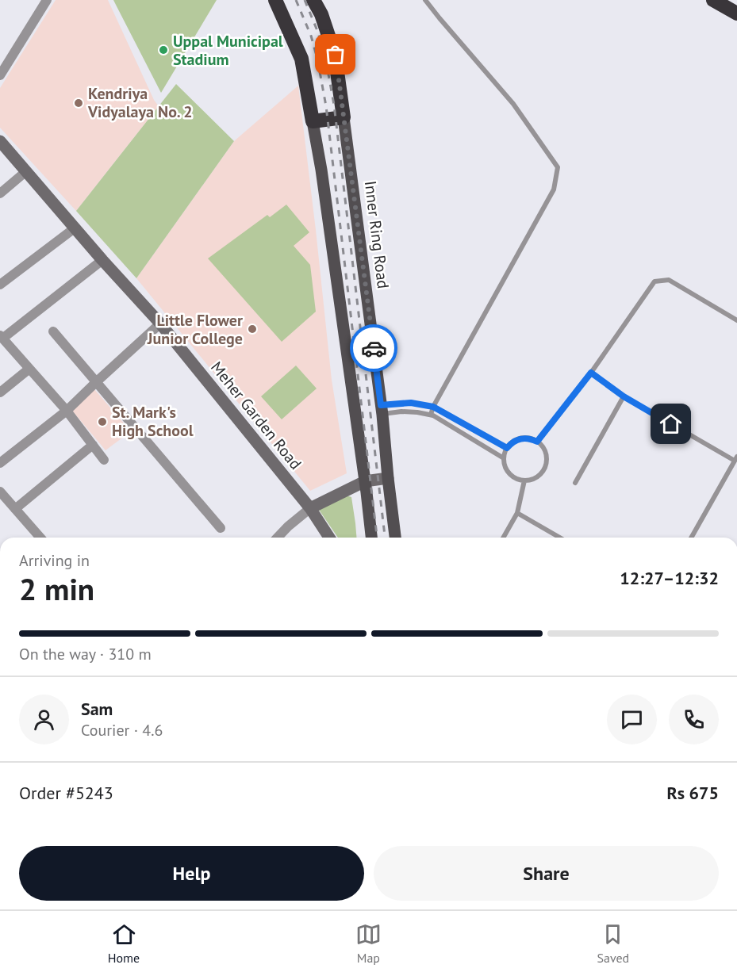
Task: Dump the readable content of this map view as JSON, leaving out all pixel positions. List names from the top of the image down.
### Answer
{
  "streets": {
    "highway": ["Inner Ring Road"],
    "main road": ["Meher Garden Road"]
  },
  "places": [
    "Uppal Municipal Stadium",
    "Kendriya Vidyalaya No. 2",
    "Little Flower Junior College",
    "St. Mark's High School"
  ],
  "page": {
    "heading": ["2 min", "Arriving in", "12:27–12:32"],
    "panel": [
      "Sam",
      "Courier · 4.6",
      "Order #5243",
      "Rs 675"
    ],
    "bar": "On the way · 310 m",
    "buttons": ["Help", "Share"],
    "tabs": ["Home", "Map", "Saved"]
  }
}
